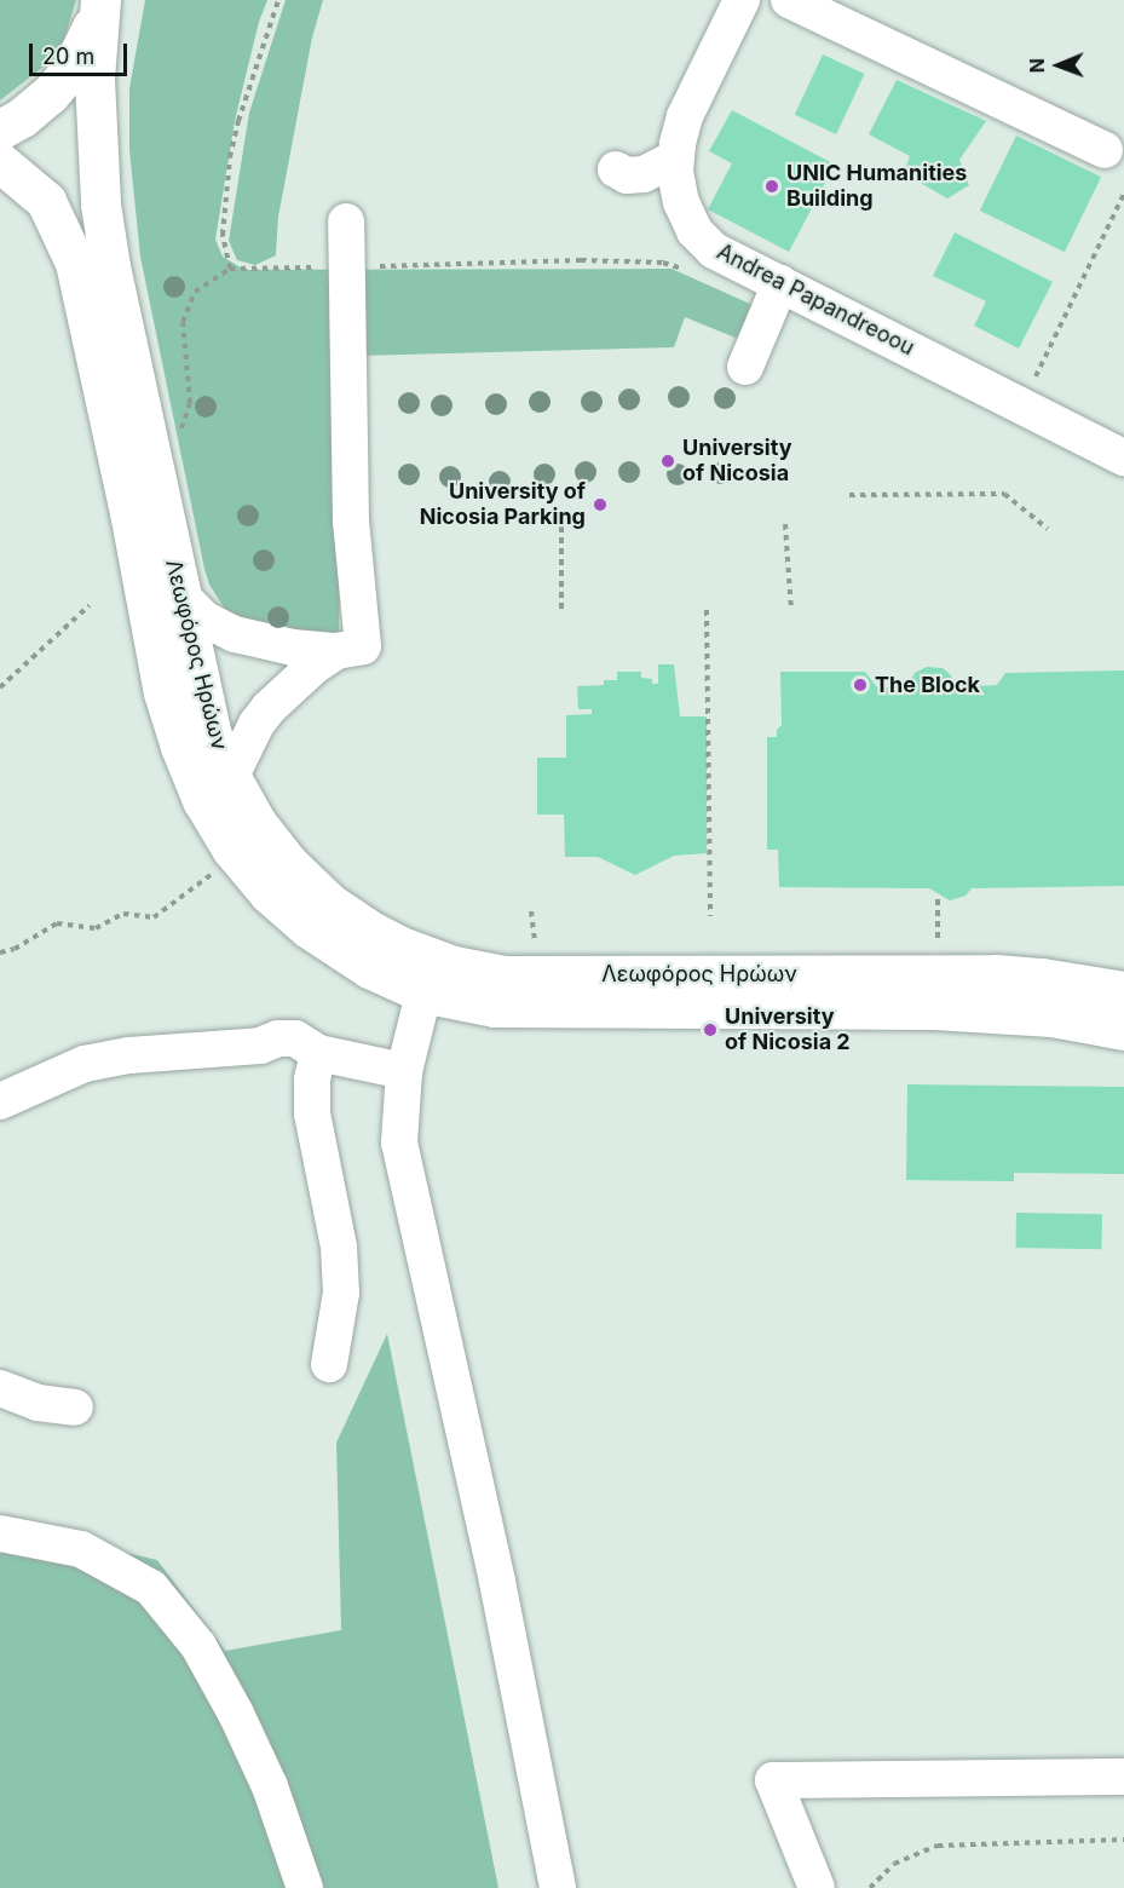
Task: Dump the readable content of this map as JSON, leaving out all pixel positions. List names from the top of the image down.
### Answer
{
  "streets": {
    "main road": ["Λεωφόρος Ηρώων"],
    "street": ["Andrea Papandreoou"]
  },
  "places": [
    "UNIC Humanities Building",
    "University of Nicosia",
    "University of Nicosia Parking",
    "The Block",
    "University of Nicosia 2"
  ],
  "scale_bar": "20 m",
  "north": "left"
}
